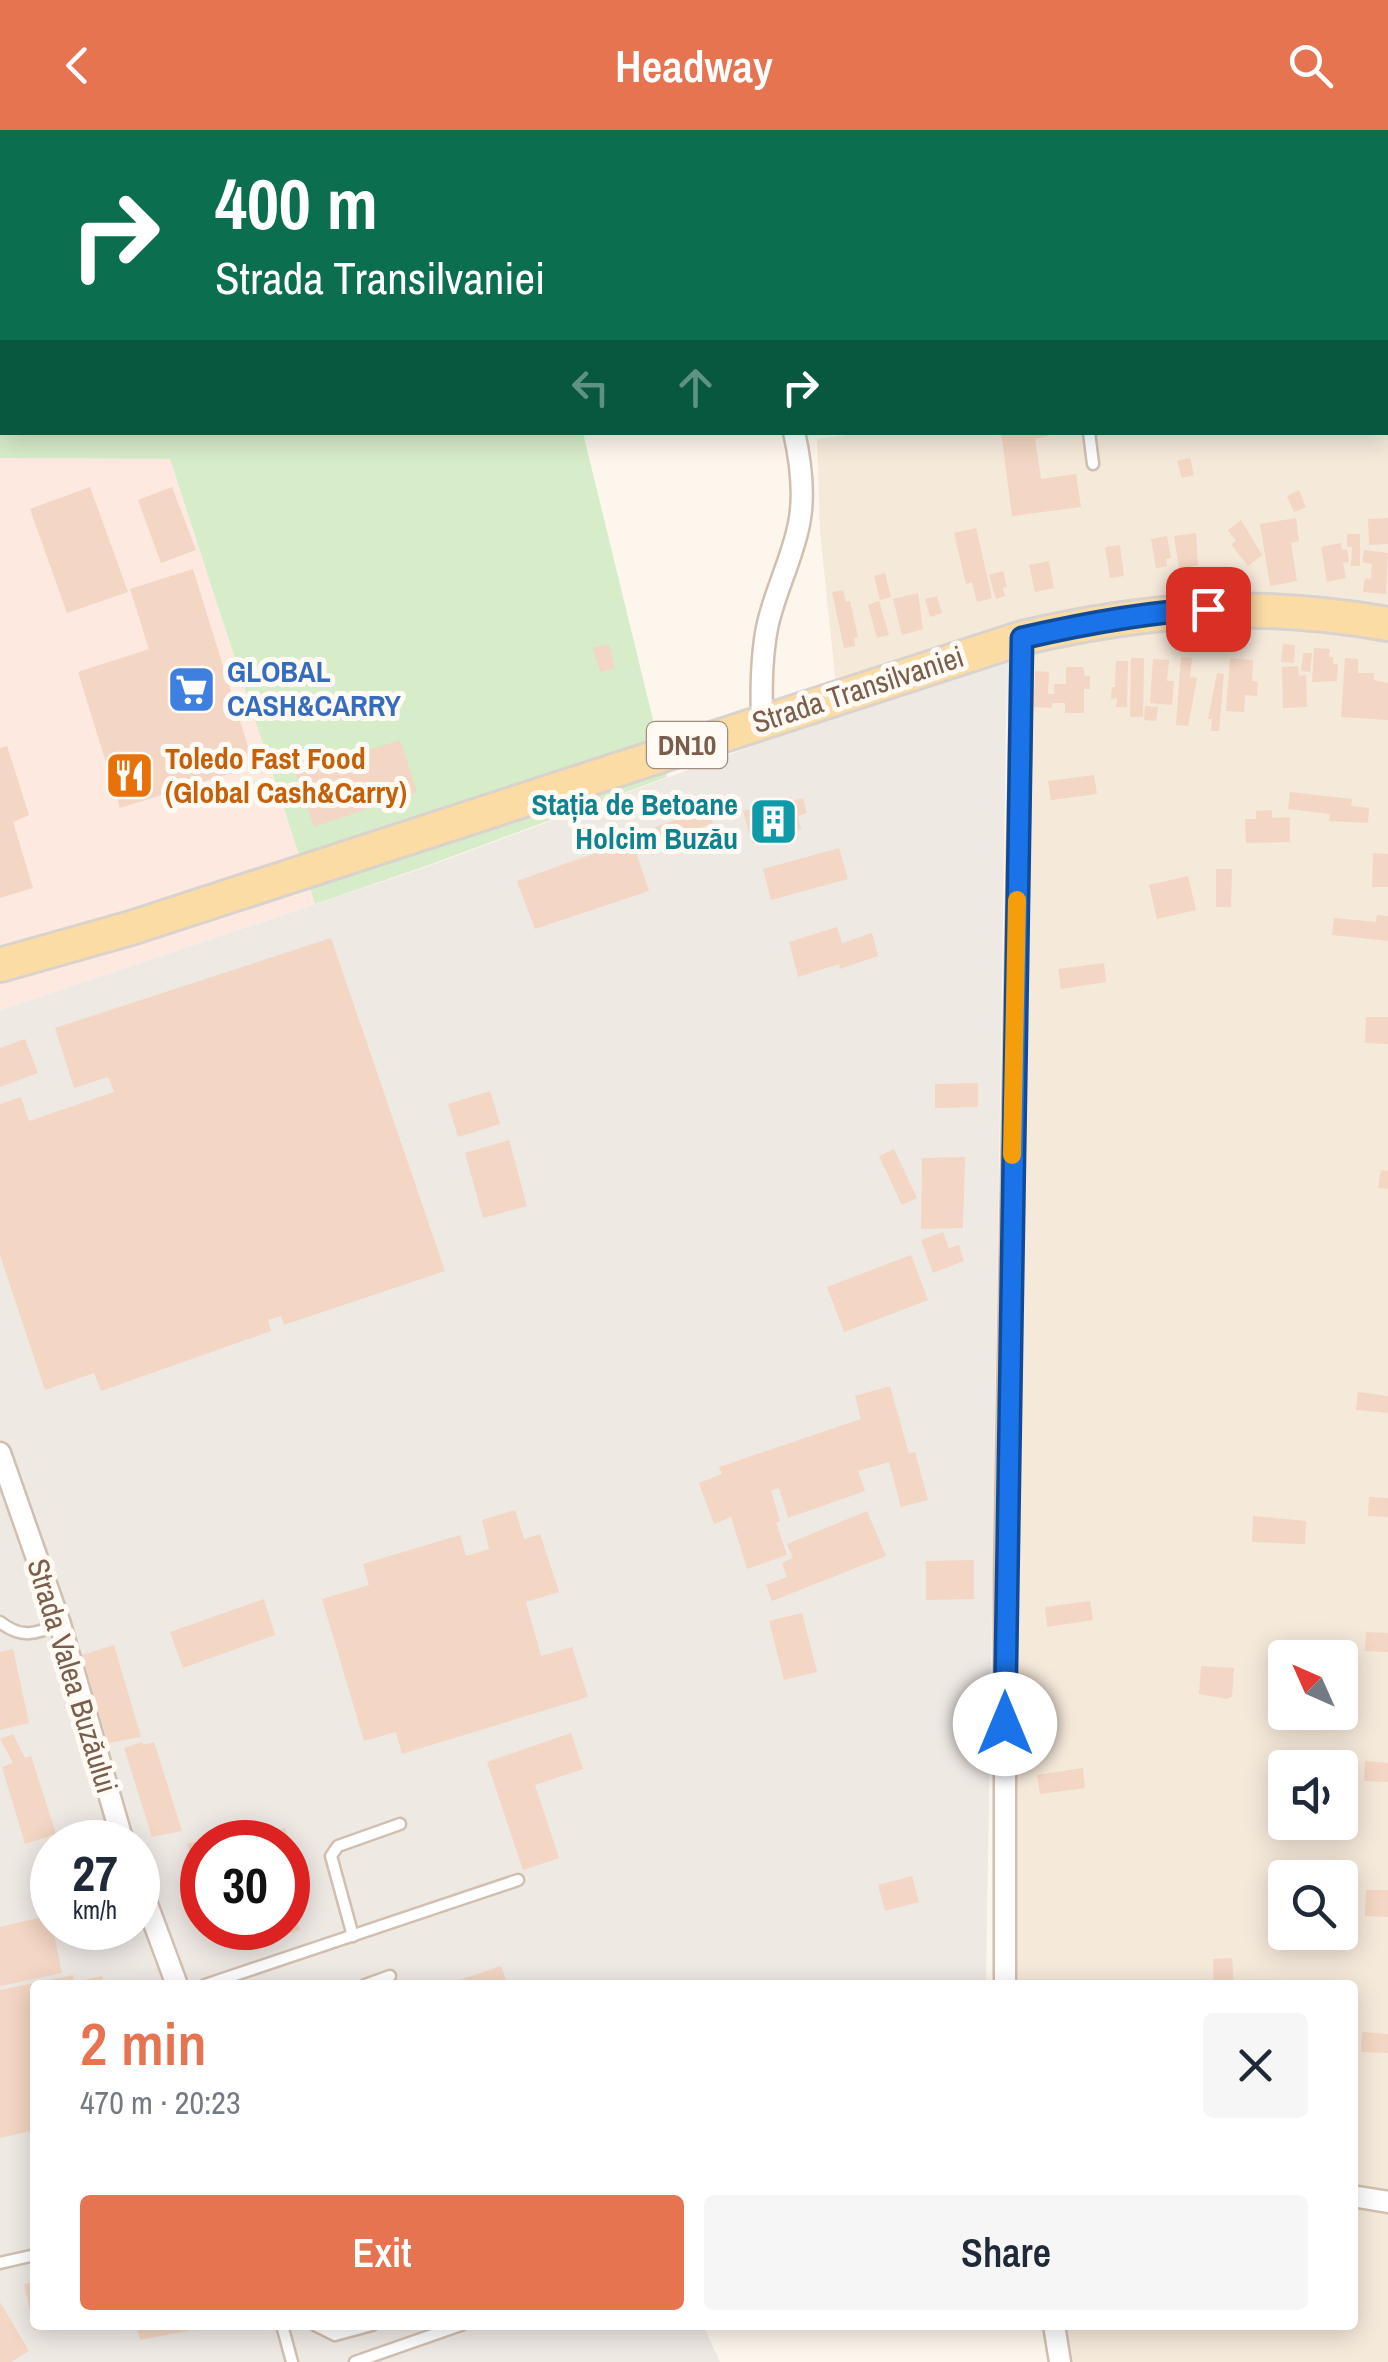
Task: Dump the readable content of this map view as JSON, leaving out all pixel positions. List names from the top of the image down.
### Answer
{
  "streets": {
    "main road": ["Strada Transilvaniei", "DN10"],
    "street": ["Strada Valea Buzăului"]
  },
  "places": {
    "supermarket": ["GLOBAL CASH&CARRY"],
    "restaurant": ["Toledo Fast Food (Global Cash&Carry)"],
    "building": ["Stația de Betoane Holcim Buzău"]
  },
  "north": "top left",
  "page": {
    "header": "Headway",
    "turn": ["400 m", "Strada Transilvaniei"],
    "speed": "27 km/h",
    "limit": "30",
    "heading": ["2 min", "470 m · 20:23"],
    "buttons": ["Exit", "Share"]
  }
}
